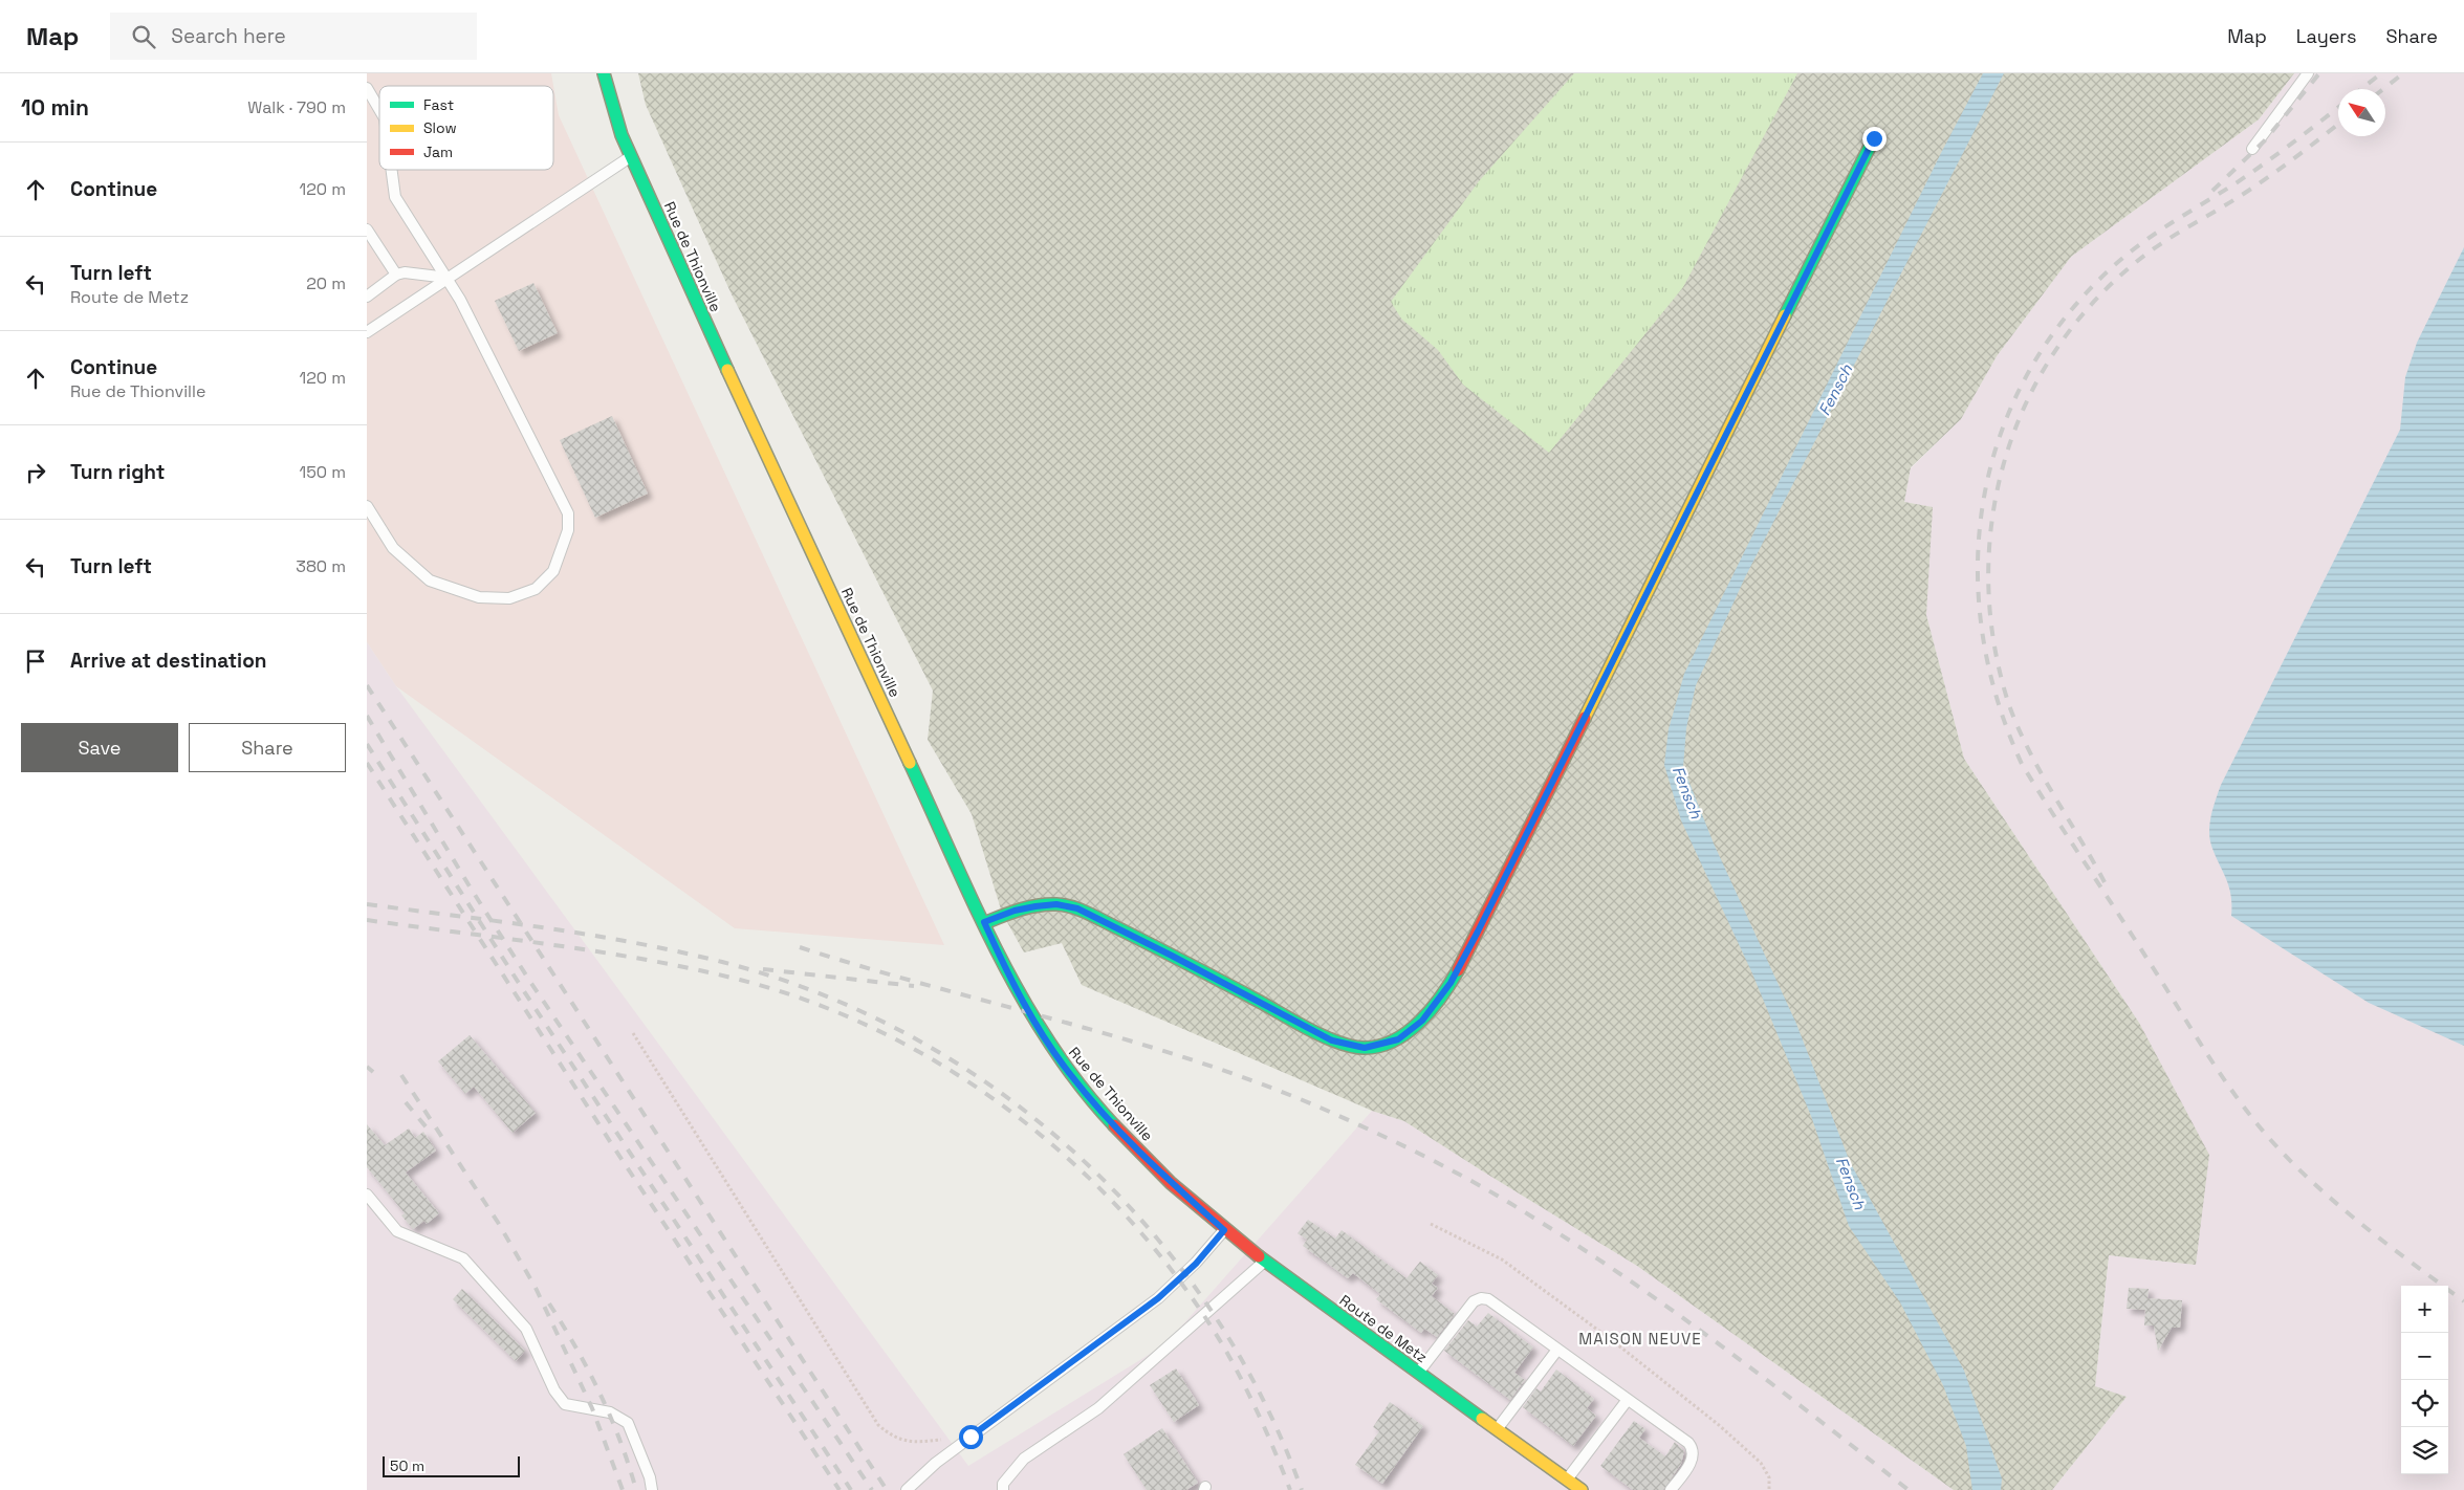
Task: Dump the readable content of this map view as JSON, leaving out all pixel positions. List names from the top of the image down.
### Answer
{
  "streets": {
    "main road": ["Rue de Thionville", "Route de Metz"]
  },
  "crossings": [
    ["Rue de Thionville", "Route de Metz"]
  ],
  "districts": ["MAISON NEUVE"],
  "water": ["Fensch"],
  "legend": ["Fast", "Slow", "Jam"],
  "scale_bar": "50 m",
  "north": "top left",
  "page": {
    "header": "Map",
    "search": "Search here",
    "nav": ["Map", "Layers", "Share"],
    "heading": ["10 min", "Walk · 790 m"],
    "list": [
      ["Continue", "120 m"],
      ["Turn left", "Route de Metz", "20 m"],
      ["Continue", "Rue de Thionville", "120 m"],
      ["Turn right", "150 m"],
      ["Turn left", "380 m"],
      "Arrive at destination"
    ],
    "buttons": ["Save", "Share"],
    "map_buttons": ["+", "−"],
    "scale": "50 m"
  }
}
